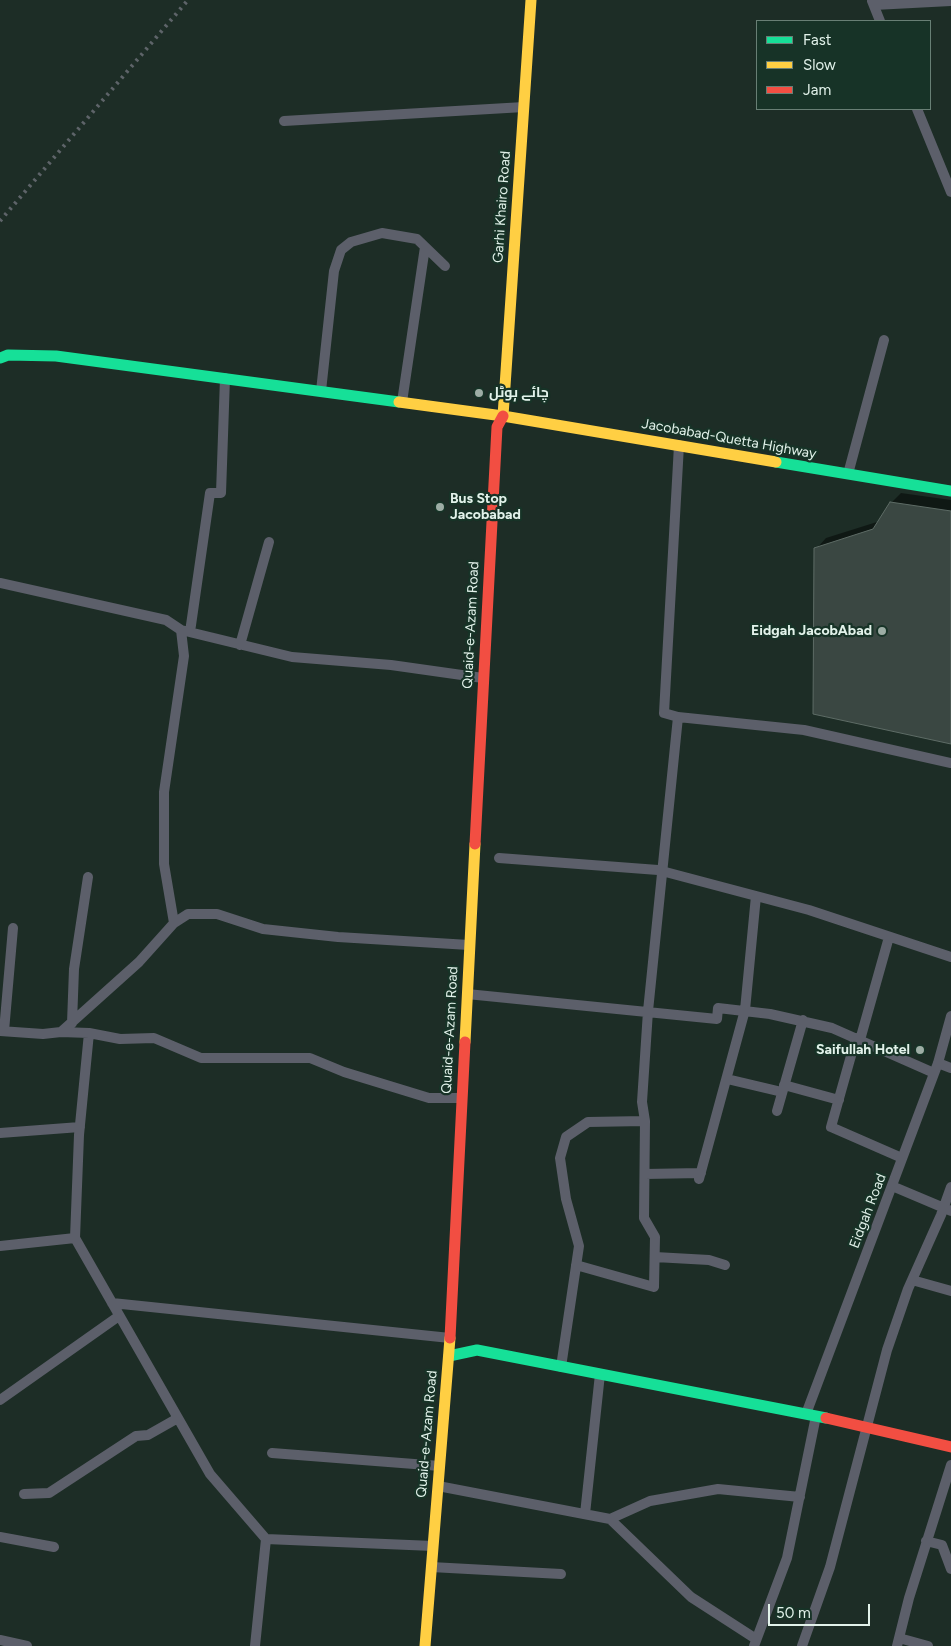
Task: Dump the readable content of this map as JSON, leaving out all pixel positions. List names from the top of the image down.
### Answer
{
  "streets": {
    "street": [
      "Garhi Khairo Road",
      "Jacobabad-Quetta Highway",
      "Quaid-e-Azam Road",
      "Eidgah Road"
    ]
  },
  "crossings": [
    ["Garhi Khairo Road", "Jacobabad-Quetta Highway"],
    ["Garhi Khairo Road", "Quaid-e-Azam Road"],
    ["Jacobabad-Quetta Highway", "Quaid-e-Azam Road"]
  ],
  "places": [
    "چائے ہوٹل",
    "Bus Stop Jacobabad",
    "Eidgah JacobAbad",
    "Saifullah Hotel"
  ],
  "legend": ["Fast", "Slow", "Jam"],
  "scale_bar": "50 m"
}
